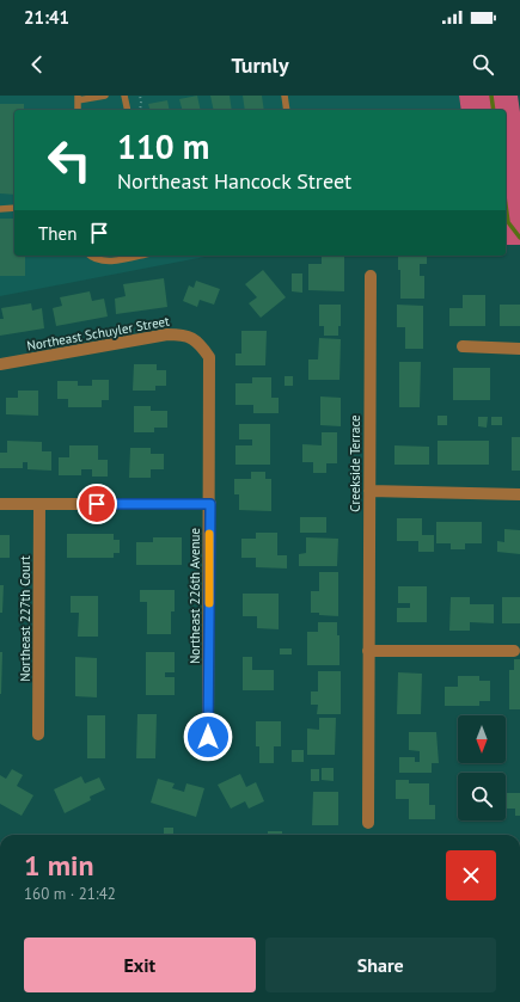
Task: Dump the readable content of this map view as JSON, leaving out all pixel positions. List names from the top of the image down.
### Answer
{
  "streets": {
    "street": [
      "Northeast Schuyler Street",
      "Creekside Terrace",
      "Northeast 226th Avenue",
      "Northeast 227th Court"
    ]
  },
  "crossings": [
    ["Northeast Schuyler Street", "Northeast 226th Avenue"]
  ],
  "north": "bottom",
  "page": {
    "status": "21:41",
    "header": "Turnly",
    "turn": ["110 m", "Northeast Hancock Street"],
    "then": "Then",
    "heading": ["1 min", "160 m · 21:42"],
    "buttons": ["Exit", "Share"]
  }
}
